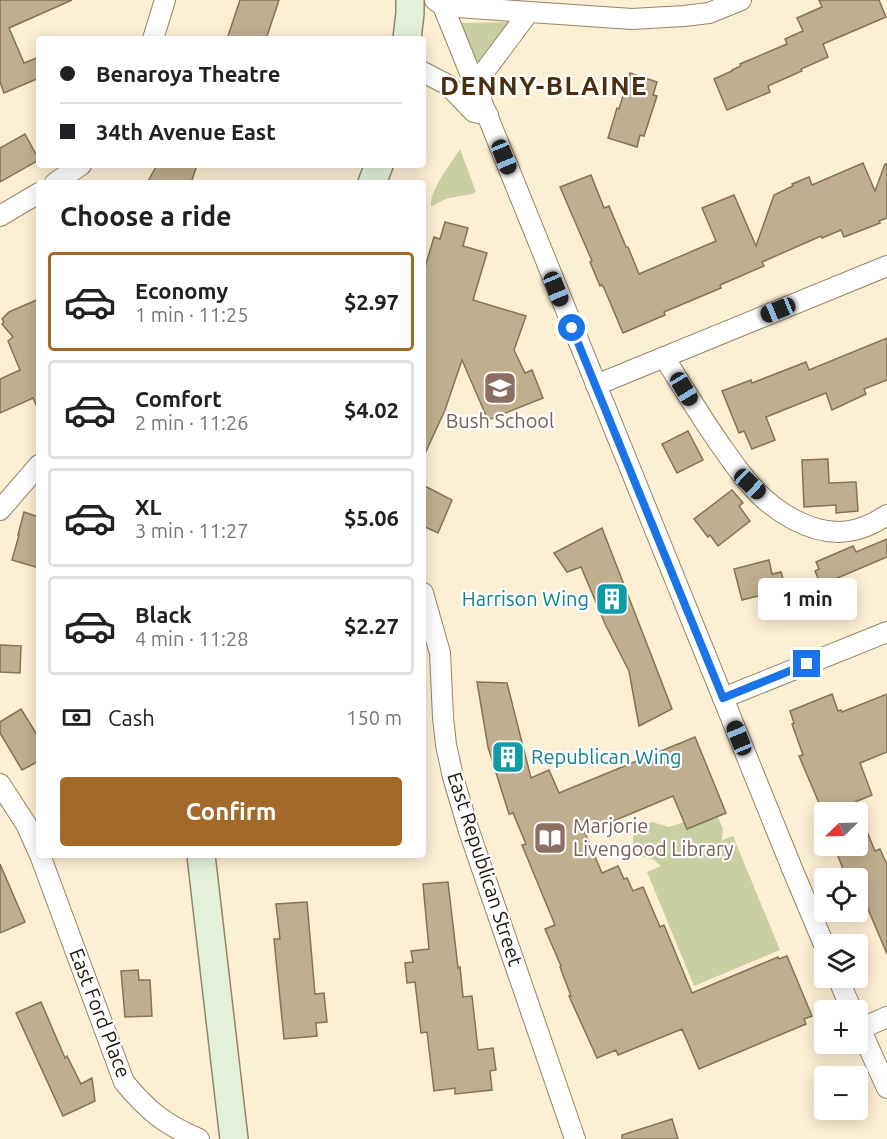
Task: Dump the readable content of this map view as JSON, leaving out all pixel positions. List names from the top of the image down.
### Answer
{
  "streets": {
    "street": ["East Republican Street", "East Ford Place"]
  },
  "districts": ["DENNY-BLAINE"],
  "places": {
    "school or university": ["Bush School"],
    "building": ["Harrison Wing", "Republican Wing"],
    "library": ["Marjorie Livengood Library"]
  },
  "north": "bottom left",
  "page": {
    "banner": ["Benaroya Theatre", "34th Avenue East"],
    "heading": "Choose a ride",
    "list": [
      {
        "name": "Economy",
        "note": "1 min · 11:25",
        "value": "$2.97"
      },
      {
        "name": "Comfort",
        "note": "2 min · 11:26",
        "value": "$4.02"
      },
      {
        "name": "XL",
        "note": "3 min · 11:27",
        "value": "$5.06"
      },
      {
        "name": "Black",
        "note": "4 min · 11:28",
        "value": "$2.27"
      }
    ],
    "bubble": "1 min",
    "pay": ["Cash", "150 m"],
    "buttons": "Confirm",
    "map_buttons": ["+", "−"]
  }
}
